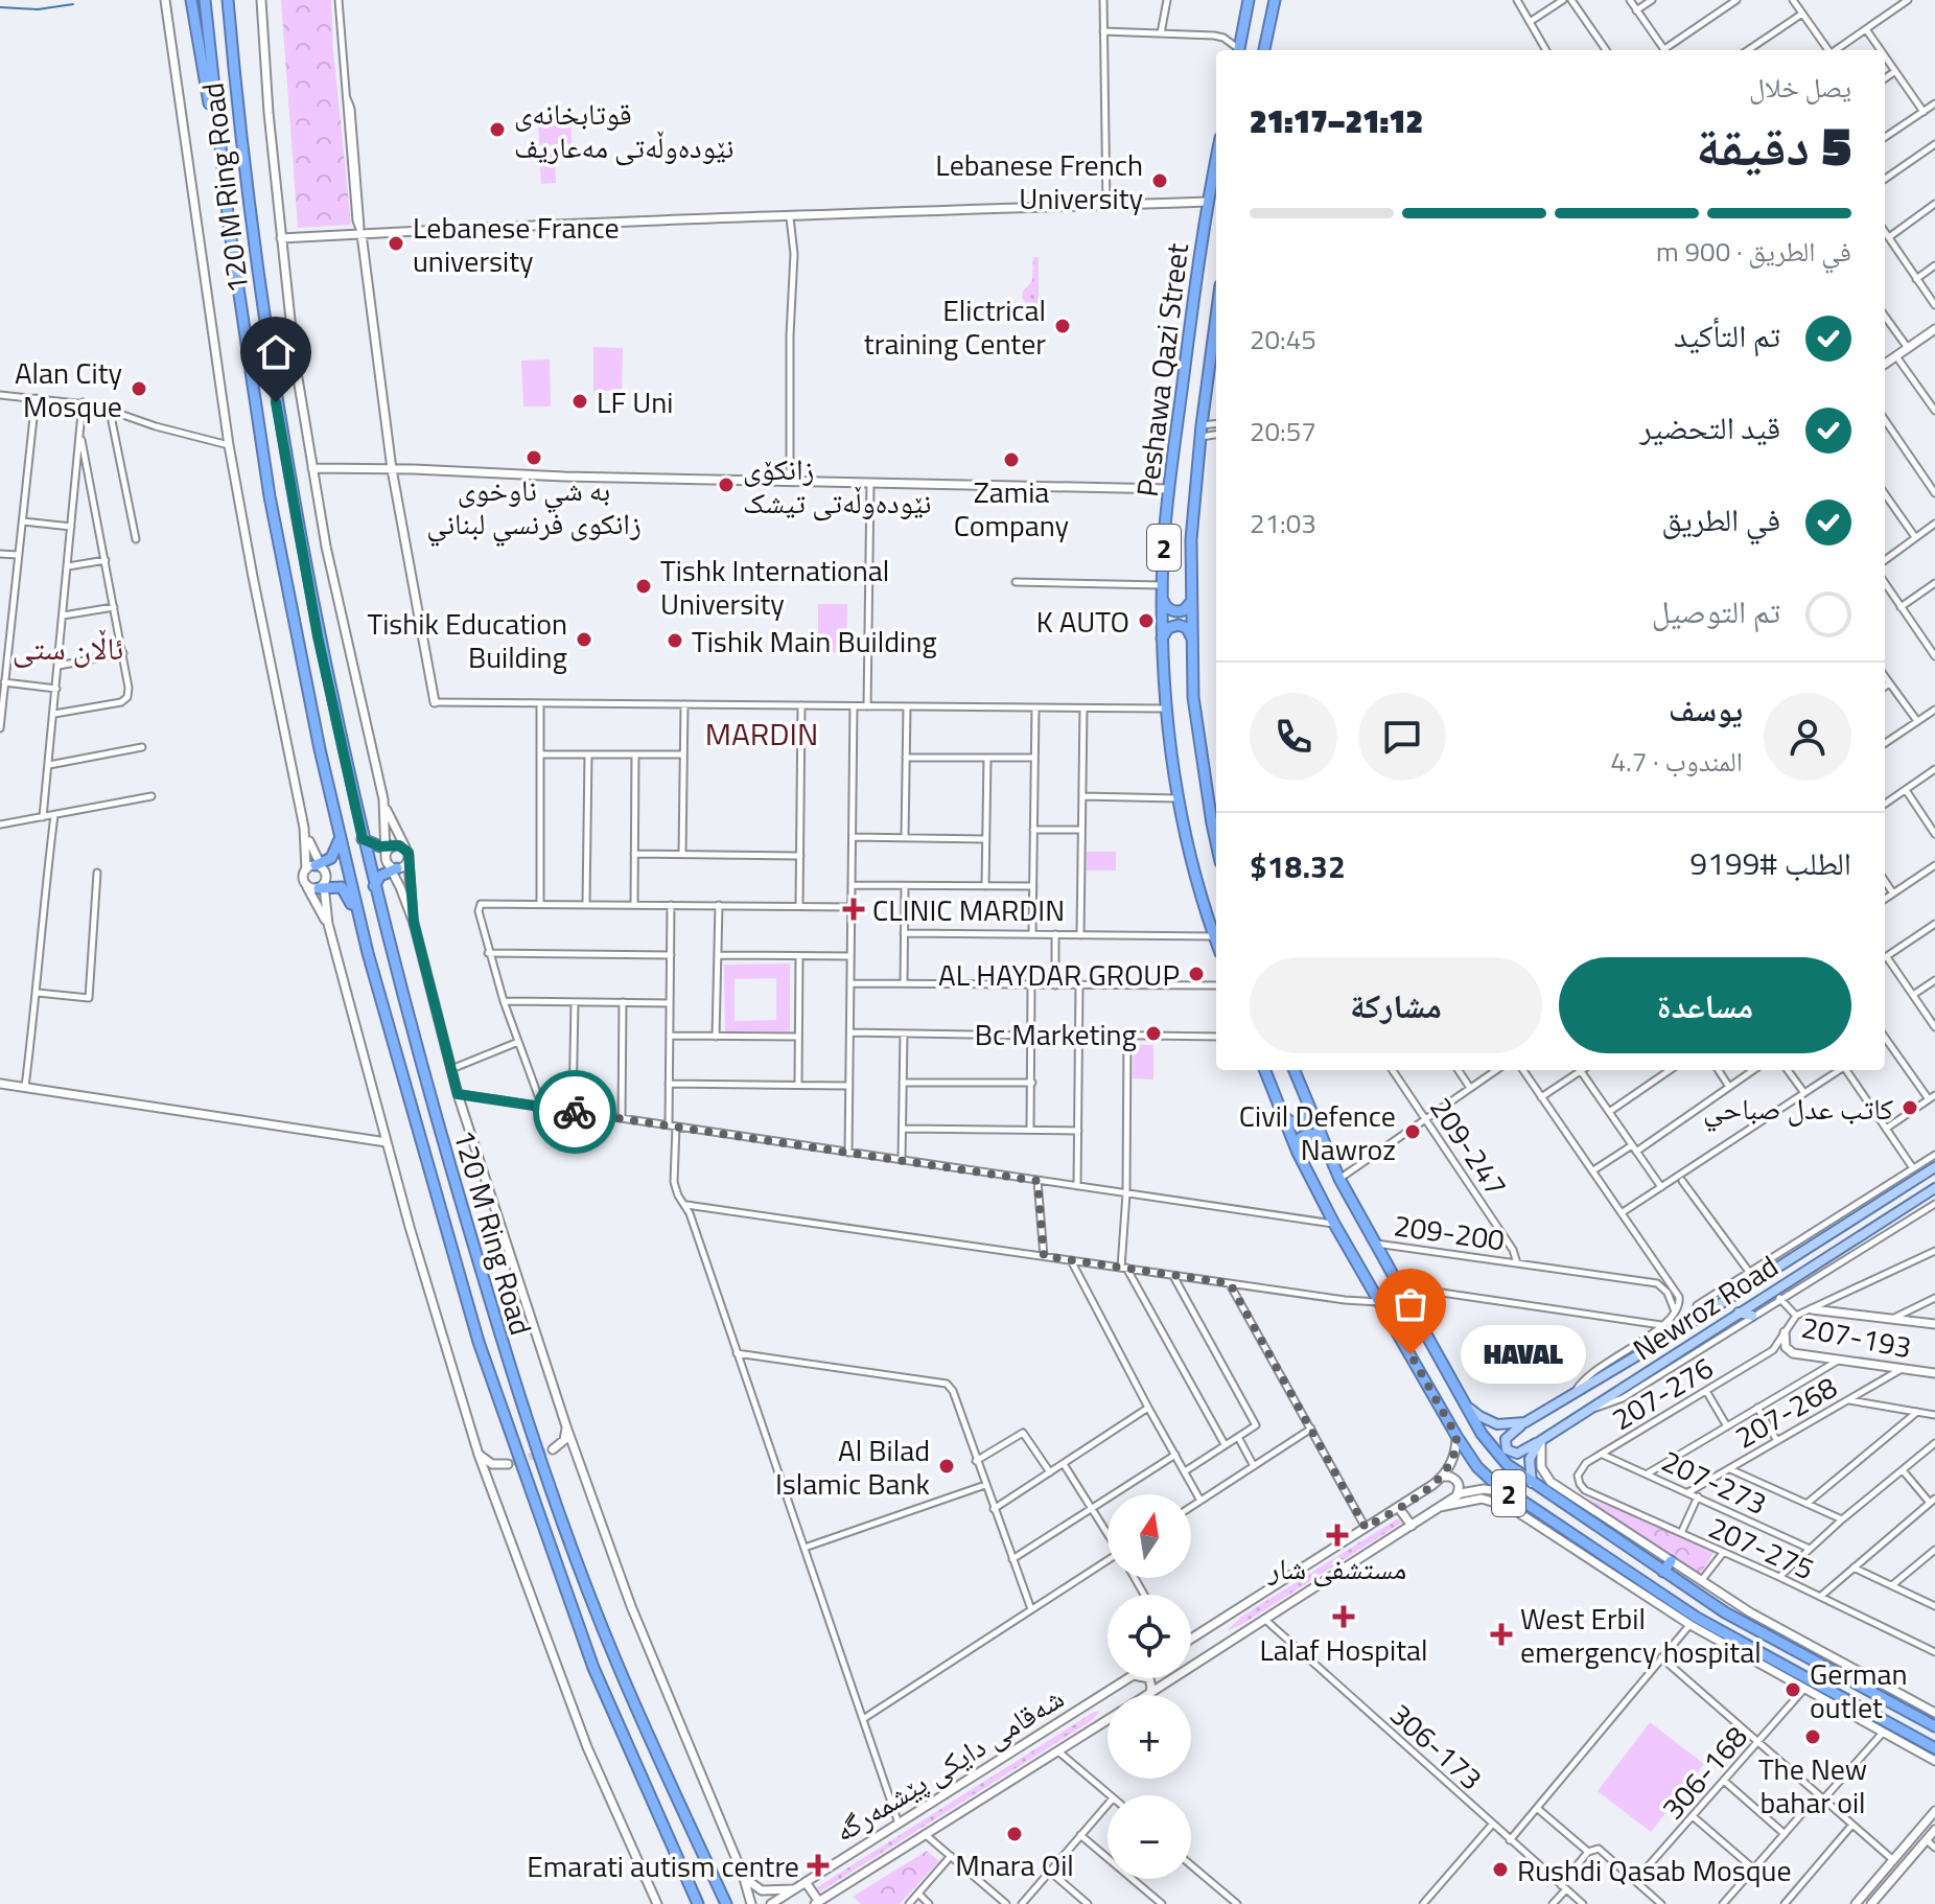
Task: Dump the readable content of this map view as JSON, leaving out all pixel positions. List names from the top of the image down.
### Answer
{
  "streets": {
    "highway": ["120 M Ring Road", "Peshawa Qazi Street", "2"],
    "main road": ["Newroz Road"],
    "street": [
      "209-247",
      "209-200",
      "207-193",
      "207-276",
      "207-268",
      "207-273",
      "207-275",
      "306-173",
      "شەقامی دایکی پێشمەرگە",
      "306-168"
    ]
  },
  "crossings": [
    ["2", "209-200"],
    ["2", "شەقامی دایکی پێشمەرگە"],
    ["2", "306-168"],
    ["209-247", "209-200"],
    ["207-193", "207-276"],
    ["207-193", "207-268"],
    ["207-276", "207-273"],
    ["207-276", "207-275"],
    ["207-268", "207-273"],
    ["306-173", "شەقامی دایکی پێشمەرگە"]
  ],
  "districts": ["ئاڵان ستی", "MARDIN"],
  "places": {
    "other": [
      "قوتابخانەی نێودەوڵەتی مەعاریف",
      "Lebanese French University",
      "Lebanese France university",
      "Elictrical training Center",
      "Alan City Mosque",
      "LF Uni",
      "به شي ناوخوى زانكوى فرنسي لبناني",
      "Zamia Company",
      "زانکۆی نێودەوڵەتی تیشک",
      "Tishk International University",
      "K AUTO",
      "Tishik Education Building",
      "Tishik Main Building",
      "AL HAYDAR GROUP",
      "Bc Marketing",
      "كاتب عدل صباحي",
      "Civil Defence Nawroz",
      "HAVAL",
      "Al Bilad Islamic Bank",
      "German outlet",
      "The New bahar oil",
      "Mnara Oil",
      "Rushdi Qasab Mosque"
    ],
    "health": [
      "CLINIC MARDIN",
      "مستشفى شار",
      "Lalaf Hospital",
      "West Erbil emergency hospital",
      "Emarati autism centre"
    ]
  },
  "north": "top",
  "page": {
    "heading": ["5 دقيقة", "يصل خلال", "21:12–21:17"],
    "panel": [
      "يوسف",
      "المندوب · 4.7",
      "الطلب #9199",
      "$18.32"
    ],
    "bar": "في الطريق · 900 m",
    "list": [
      ["تم التأكيد", "20:45"],
      ["قيد التحضير", "20:57"],
      ["في الطريق", "21:03"],
      "تم التوصيل"
    ],
    "buttons": ["مساعدة", "مشاركة"],
    "bubble": "HAVAL",
    "map_buttons": ["+", "−"]
  }
}
